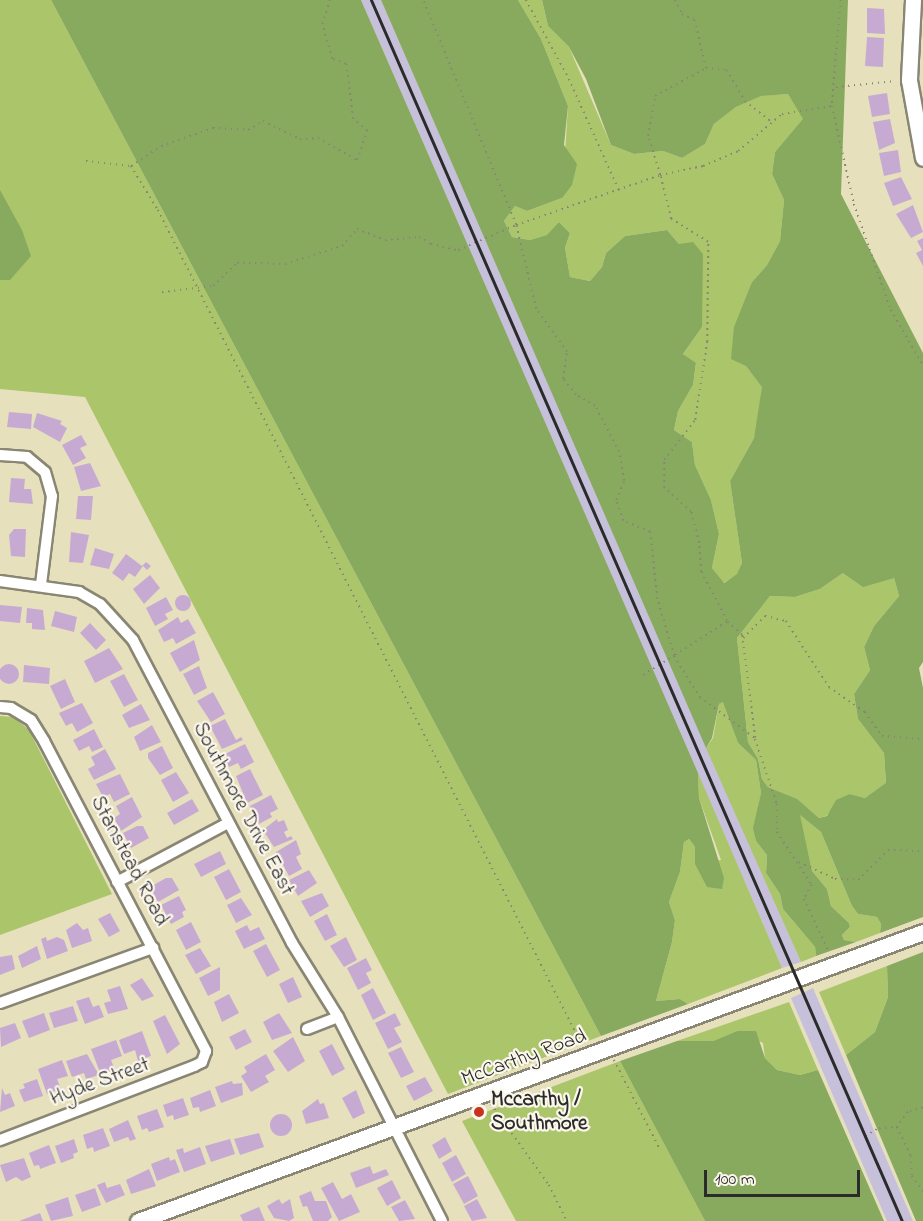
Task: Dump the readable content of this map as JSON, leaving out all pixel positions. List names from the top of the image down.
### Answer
{
  "streets": {
    "street": [
      "Southmore Drive East",
      "Stanstead Road",
      "McCarthy Road",
      "Hyde Street"
    ]
  },
  "crossings": [
    ["Southmore Drive East", "McCarthy Road"],
    ["Stanstead Road", "Hyde Street"]
  ],
  "places": ["Mccarthy / Southmore"],
  "scale_bar": "100 m"
}
